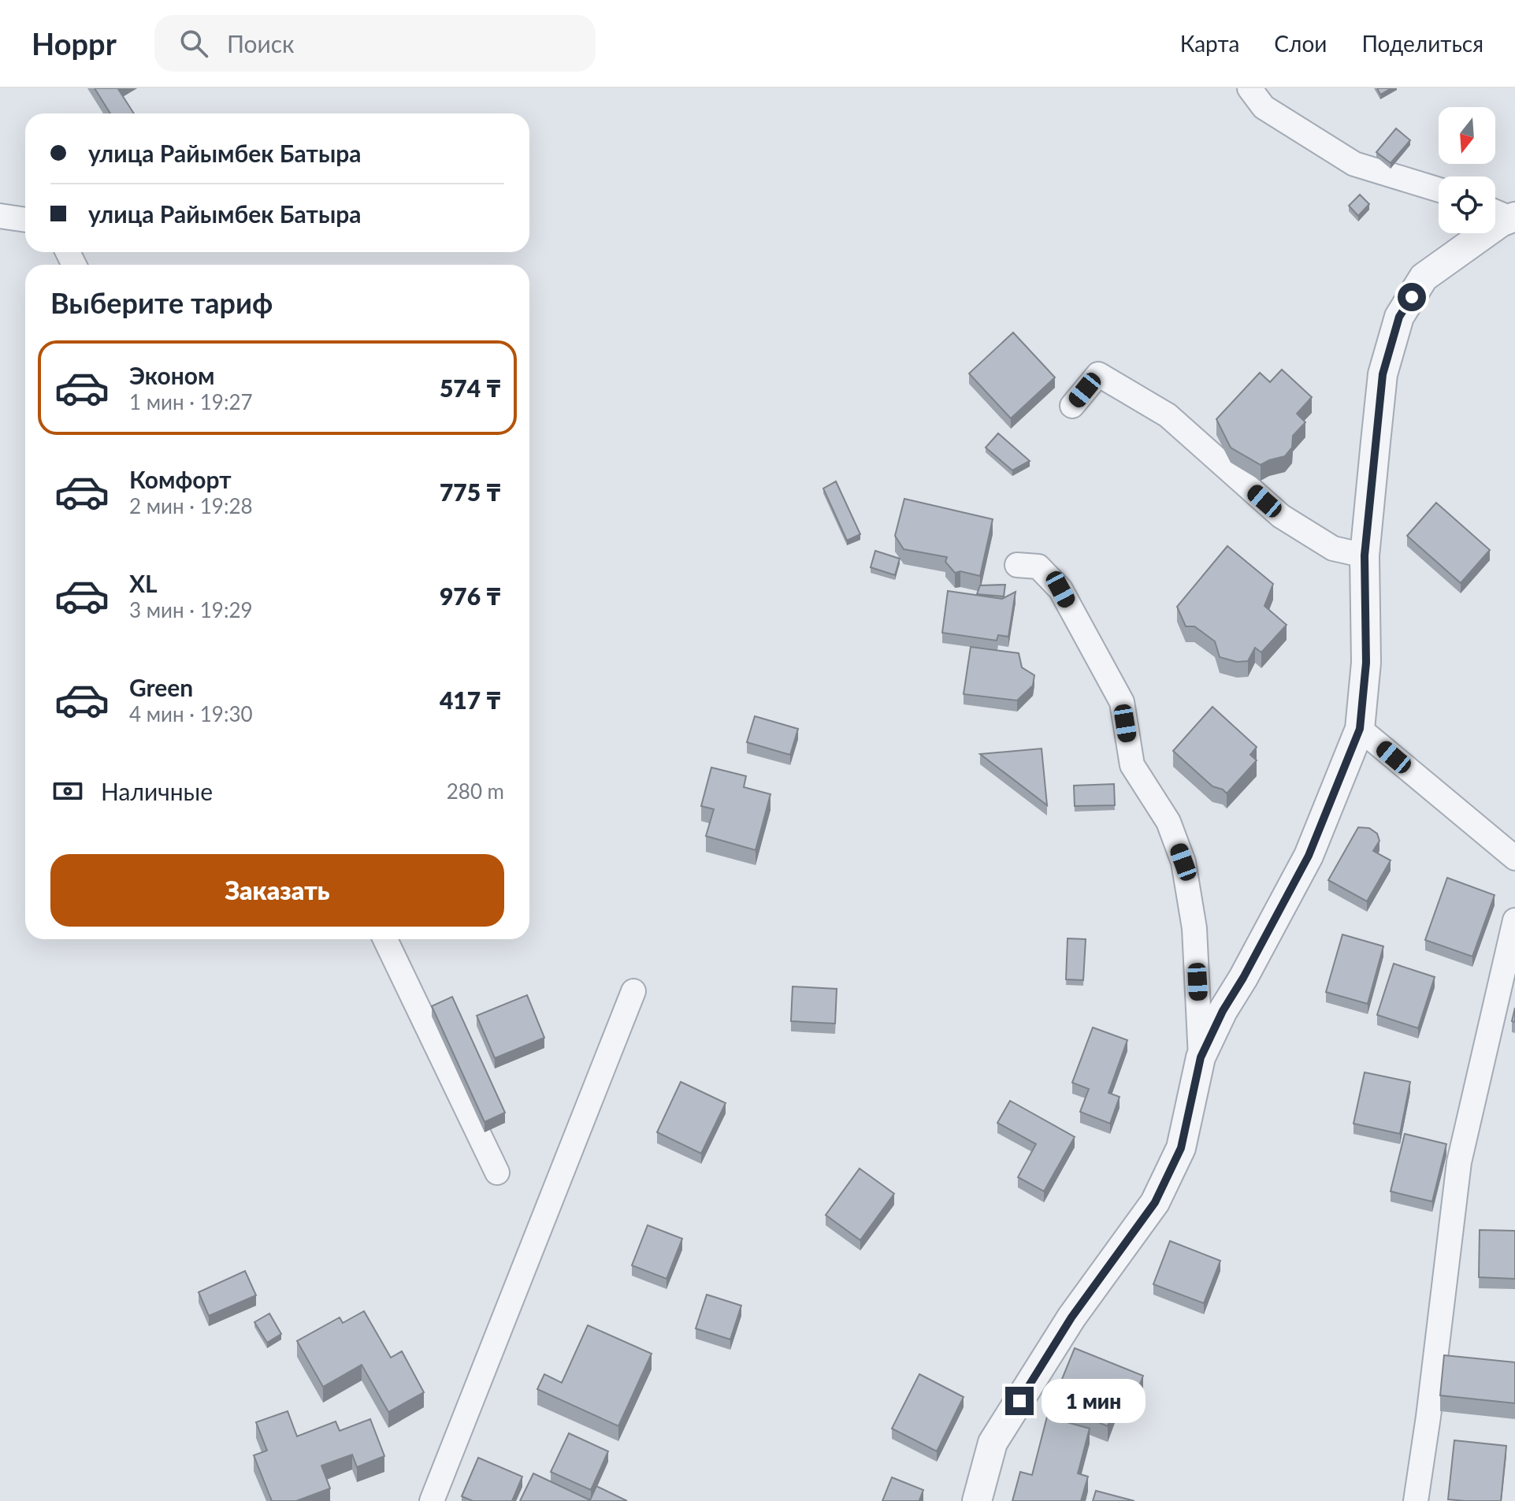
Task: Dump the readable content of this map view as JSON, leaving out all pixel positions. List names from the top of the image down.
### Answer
{
  "north": "bottom",
  "page": {
    "header": "Hoppr",
    "search": "Поиск",
    "nav": ["Карта", "Слои", "Поделиться"],
    "banner": ["улица Райымбек Батыра", "улица Райымбек Батыра"],
    "heading": "Выберите тариф",
    "list": [
      {
        "name": "Эконом",
        "note": "1 мин · 19:27",
        "value": "574 ₸"
      },
      {
        "name": "Комфорт",
        "note": "2 мин · 19:28",
        "value": "775 ₸"
      },
      {
        "name": "XL",
        "note": "3 мин · 19:29",
        "value": "976 ₸"
      },
      {
        "name": "Green",
        "note": "4 мин · 19:30",
        "value": "417 ₸"
      }
    ],
    "pay": ["Наличные", "280 m"],
    "buttons": "Заказать",
    "bubble": "1 мин"
  }
}
